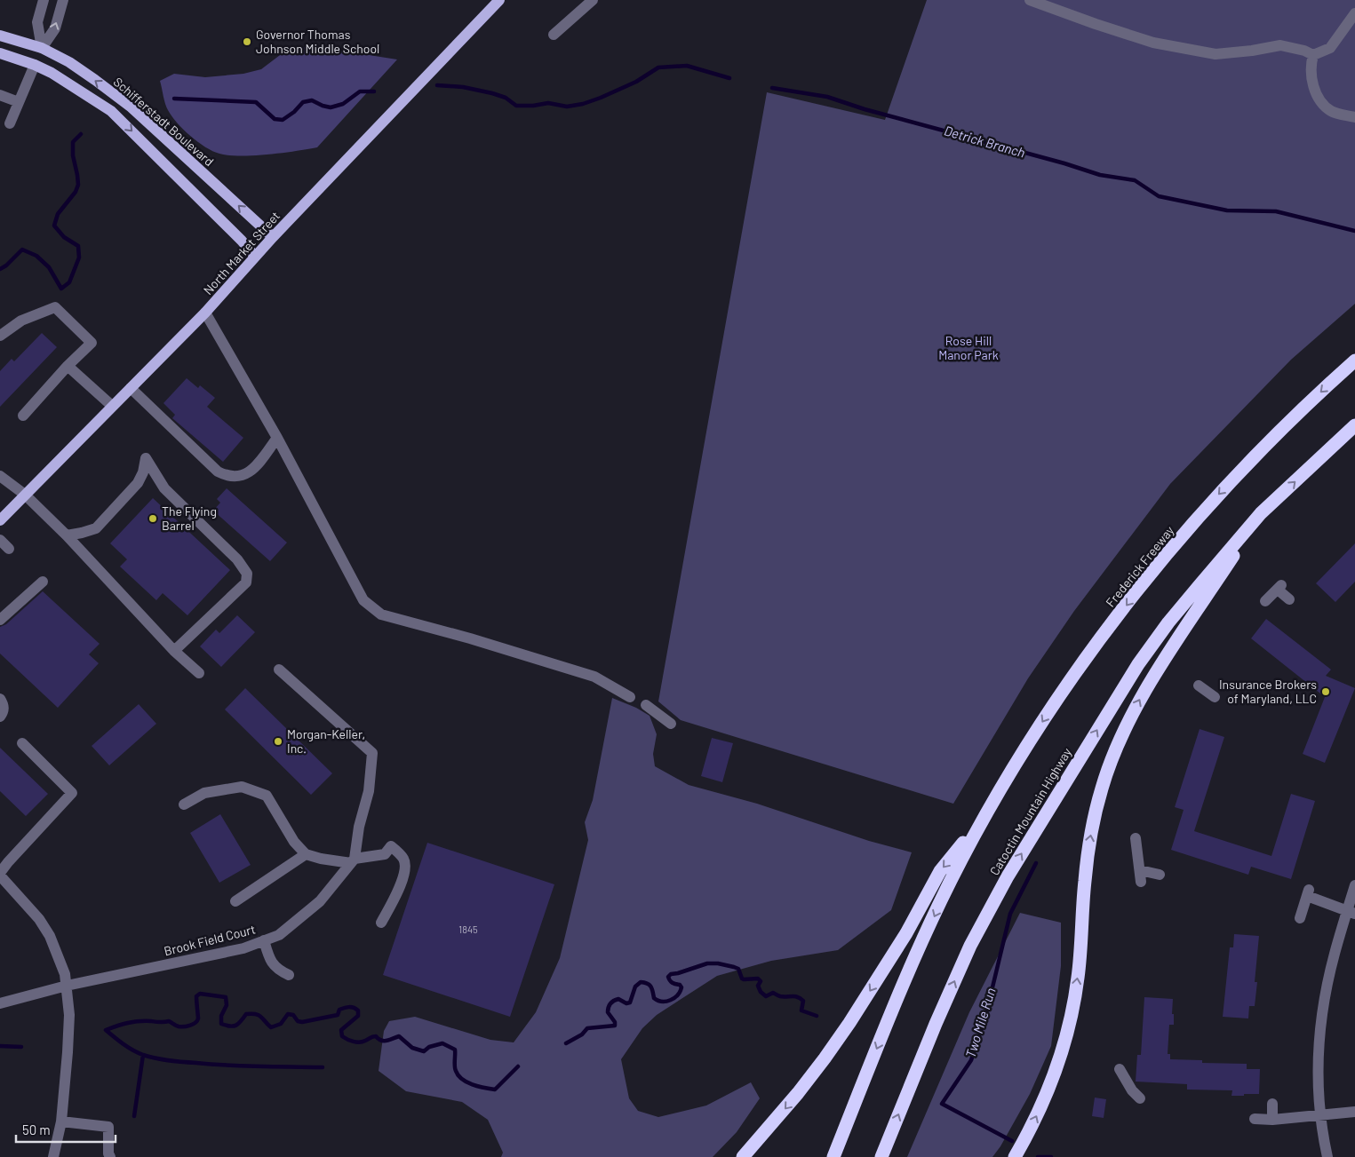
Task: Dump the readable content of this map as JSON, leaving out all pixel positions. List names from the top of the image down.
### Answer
{
  "streets": {
    "highway": ["Frederick Freeway", "Catoctin Mountain Highway"],
    "main road": ["Schifferstadt Boulevard", "North Market Street"],
    "street": ["Brook Field Court"]
  },
  "crossings": [
    ["Schifferstadt Boulevard", "North Market Street"]
  ],
  "water": ["Detrick Branch", "Two Mile Run"],
  "parks": ["Rose Hill Manor Park"],
  "places": [
    "Governor Thomas Johnson Middle School",
    "The Flying Barrel",
    "Insurance Brokers of Maryland, LLC",
    "Morgan-Keller, Inc."
  ],
  "house_numbers": ["1845"],
  "scale_bar": "50 m"
}
